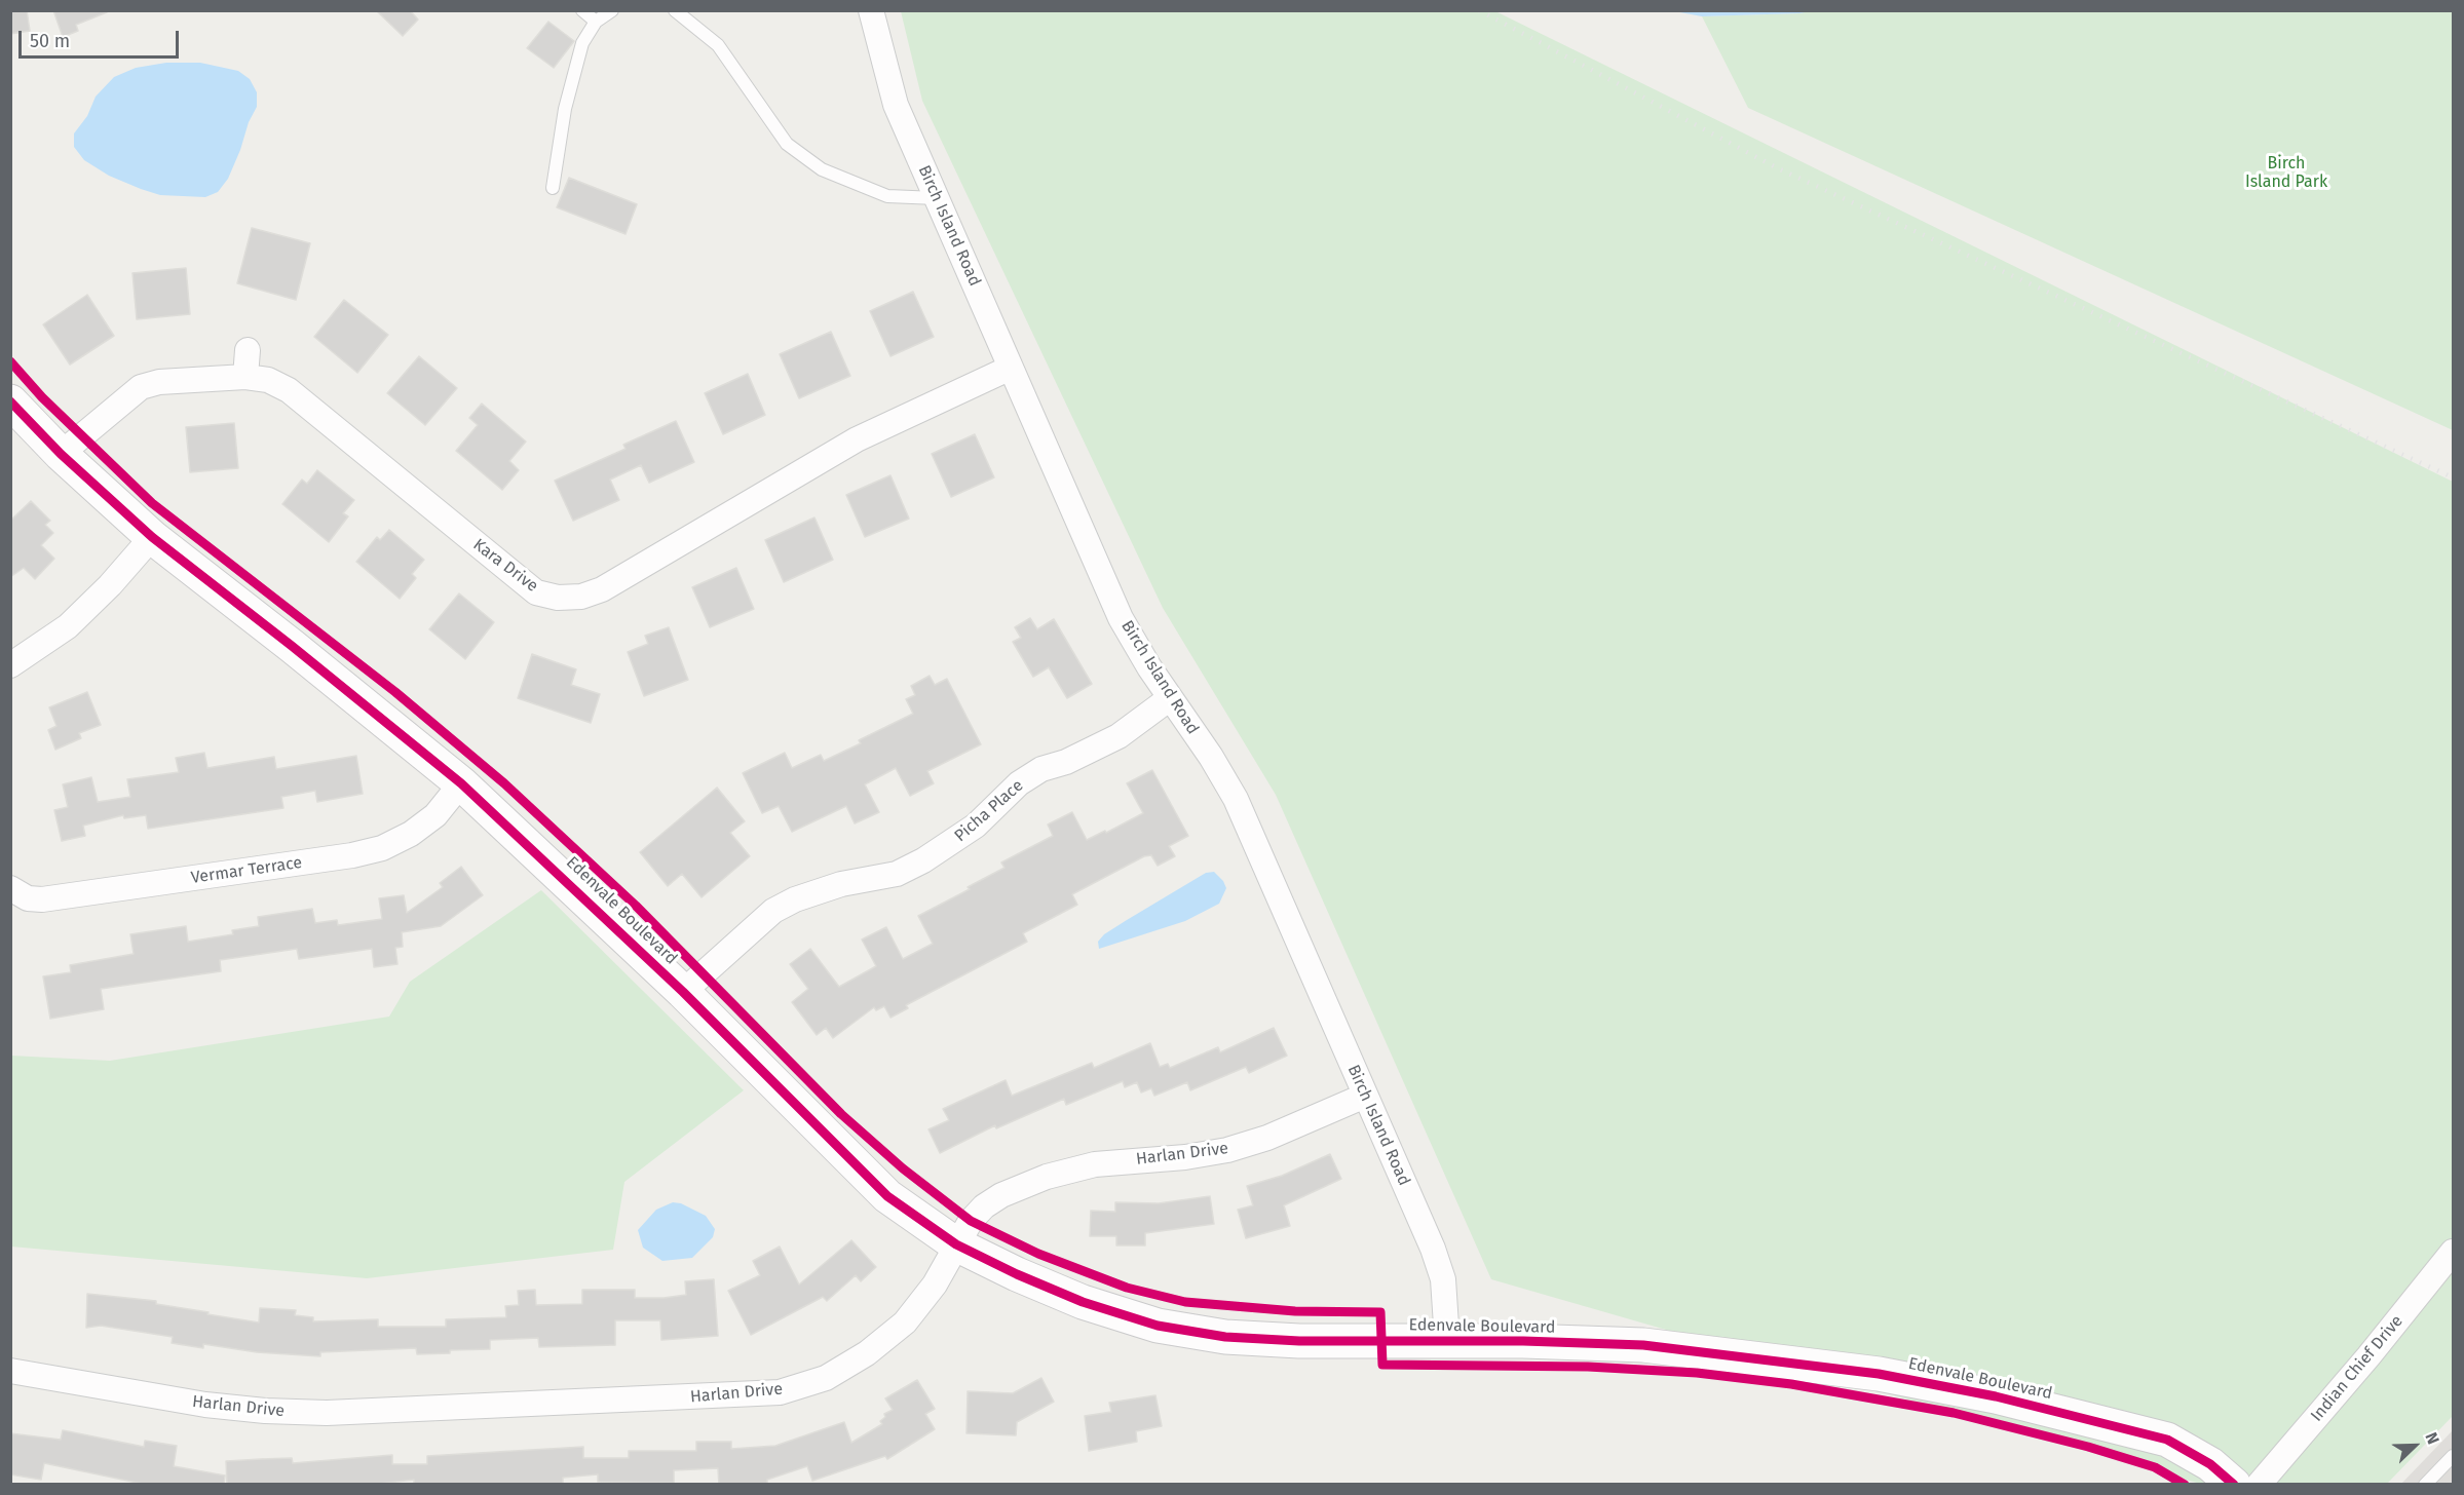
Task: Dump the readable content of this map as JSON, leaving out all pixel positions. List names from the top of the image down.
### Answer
{
  "streets": {
    "street": [
      "Birch Island Road",
      "Kara Drive",
      "Picha Place",
      "Vermar Terrace",
      "Edenvale Boulevard",
      "Harlan Drive",
      "Indian Chief Drive"
    ]
  },
  "crossings": [
    ["Birch Island Road", "Kara Drive"],
    ["Birch Island Road", "Picha Place"],
    ["Birch Island Road", "Edenvale Boulevard"],
    ["Birch Island Road", "Harlan Drive"],
    ["Kara Drive", "Edenvale Boulevard"],
    ["Picha Place", "Edenvale Boulevard"],
    ["Vermar Terrace", "Edenvale Boulevard"],
    ["Edenvale Boulevard", "Harlan Drive"]
  ],
  "parks": ["Birch Island Park"],
  "scale_bar": "50 m",
  "north": "top right"
}
